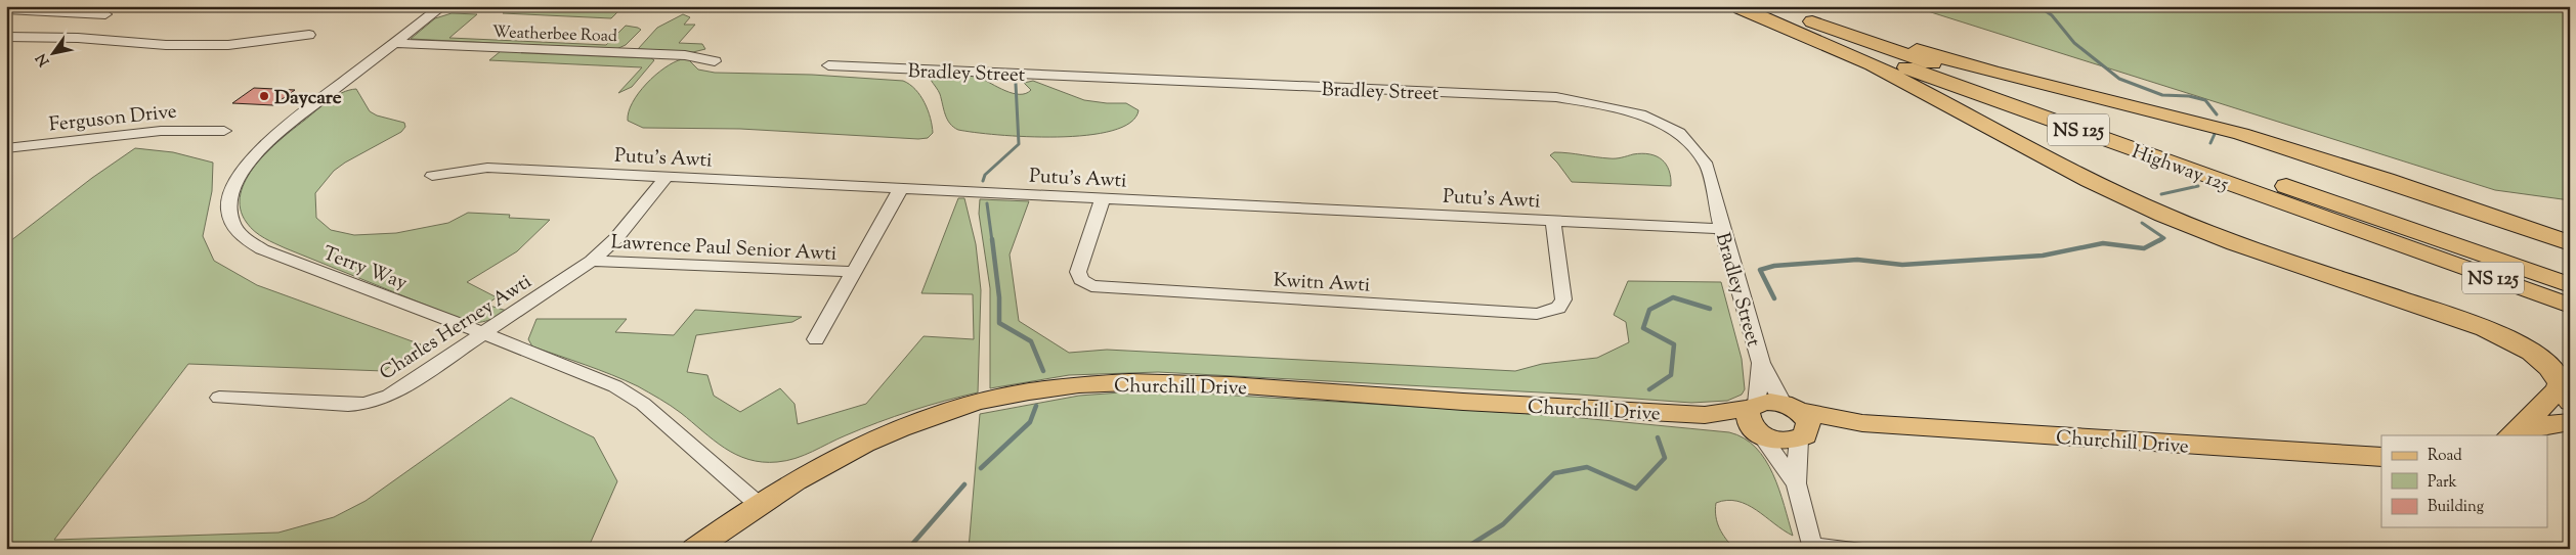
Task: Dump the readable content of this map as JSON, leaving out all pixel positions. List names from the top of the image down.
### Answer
{
  "streets": {
    "highway": ["NS 125", "Highway 125"],
    "main road": ["Churchill Drive"],
    "street": [
      "Weatherbee Road",
      "Bradley Street",
      "Ferguson Drive",
      "Putu's Awti",
      "Lawrence Paul Senior Awti",
      "Terry Way",
      "Kwitn Awti",
      "Charles Herney Awti"
    ]
  },
  "crossings": [
    ["Weatherbee Road", "Terry Way"],
    ["Bradley Street", "Putu's Awti"],
    ["Bradley Street", "Churchill Drive"],
    ["Putu's Awti", "Kwitn Awti"],
    ["Putu's Awti", "Charles Herney Awti"],
    ["Lawrence Paul Senior Awti", "Charles Herney Awti"],
    ["Terry Way", "Charles Herney Awti"],
    ["Terry Way", "Churchill Drive"]
  ],
  "places": ["Daycare"],
  "legend": ["Road", "Park", "Building"],
  "north": "bottom left"
}
